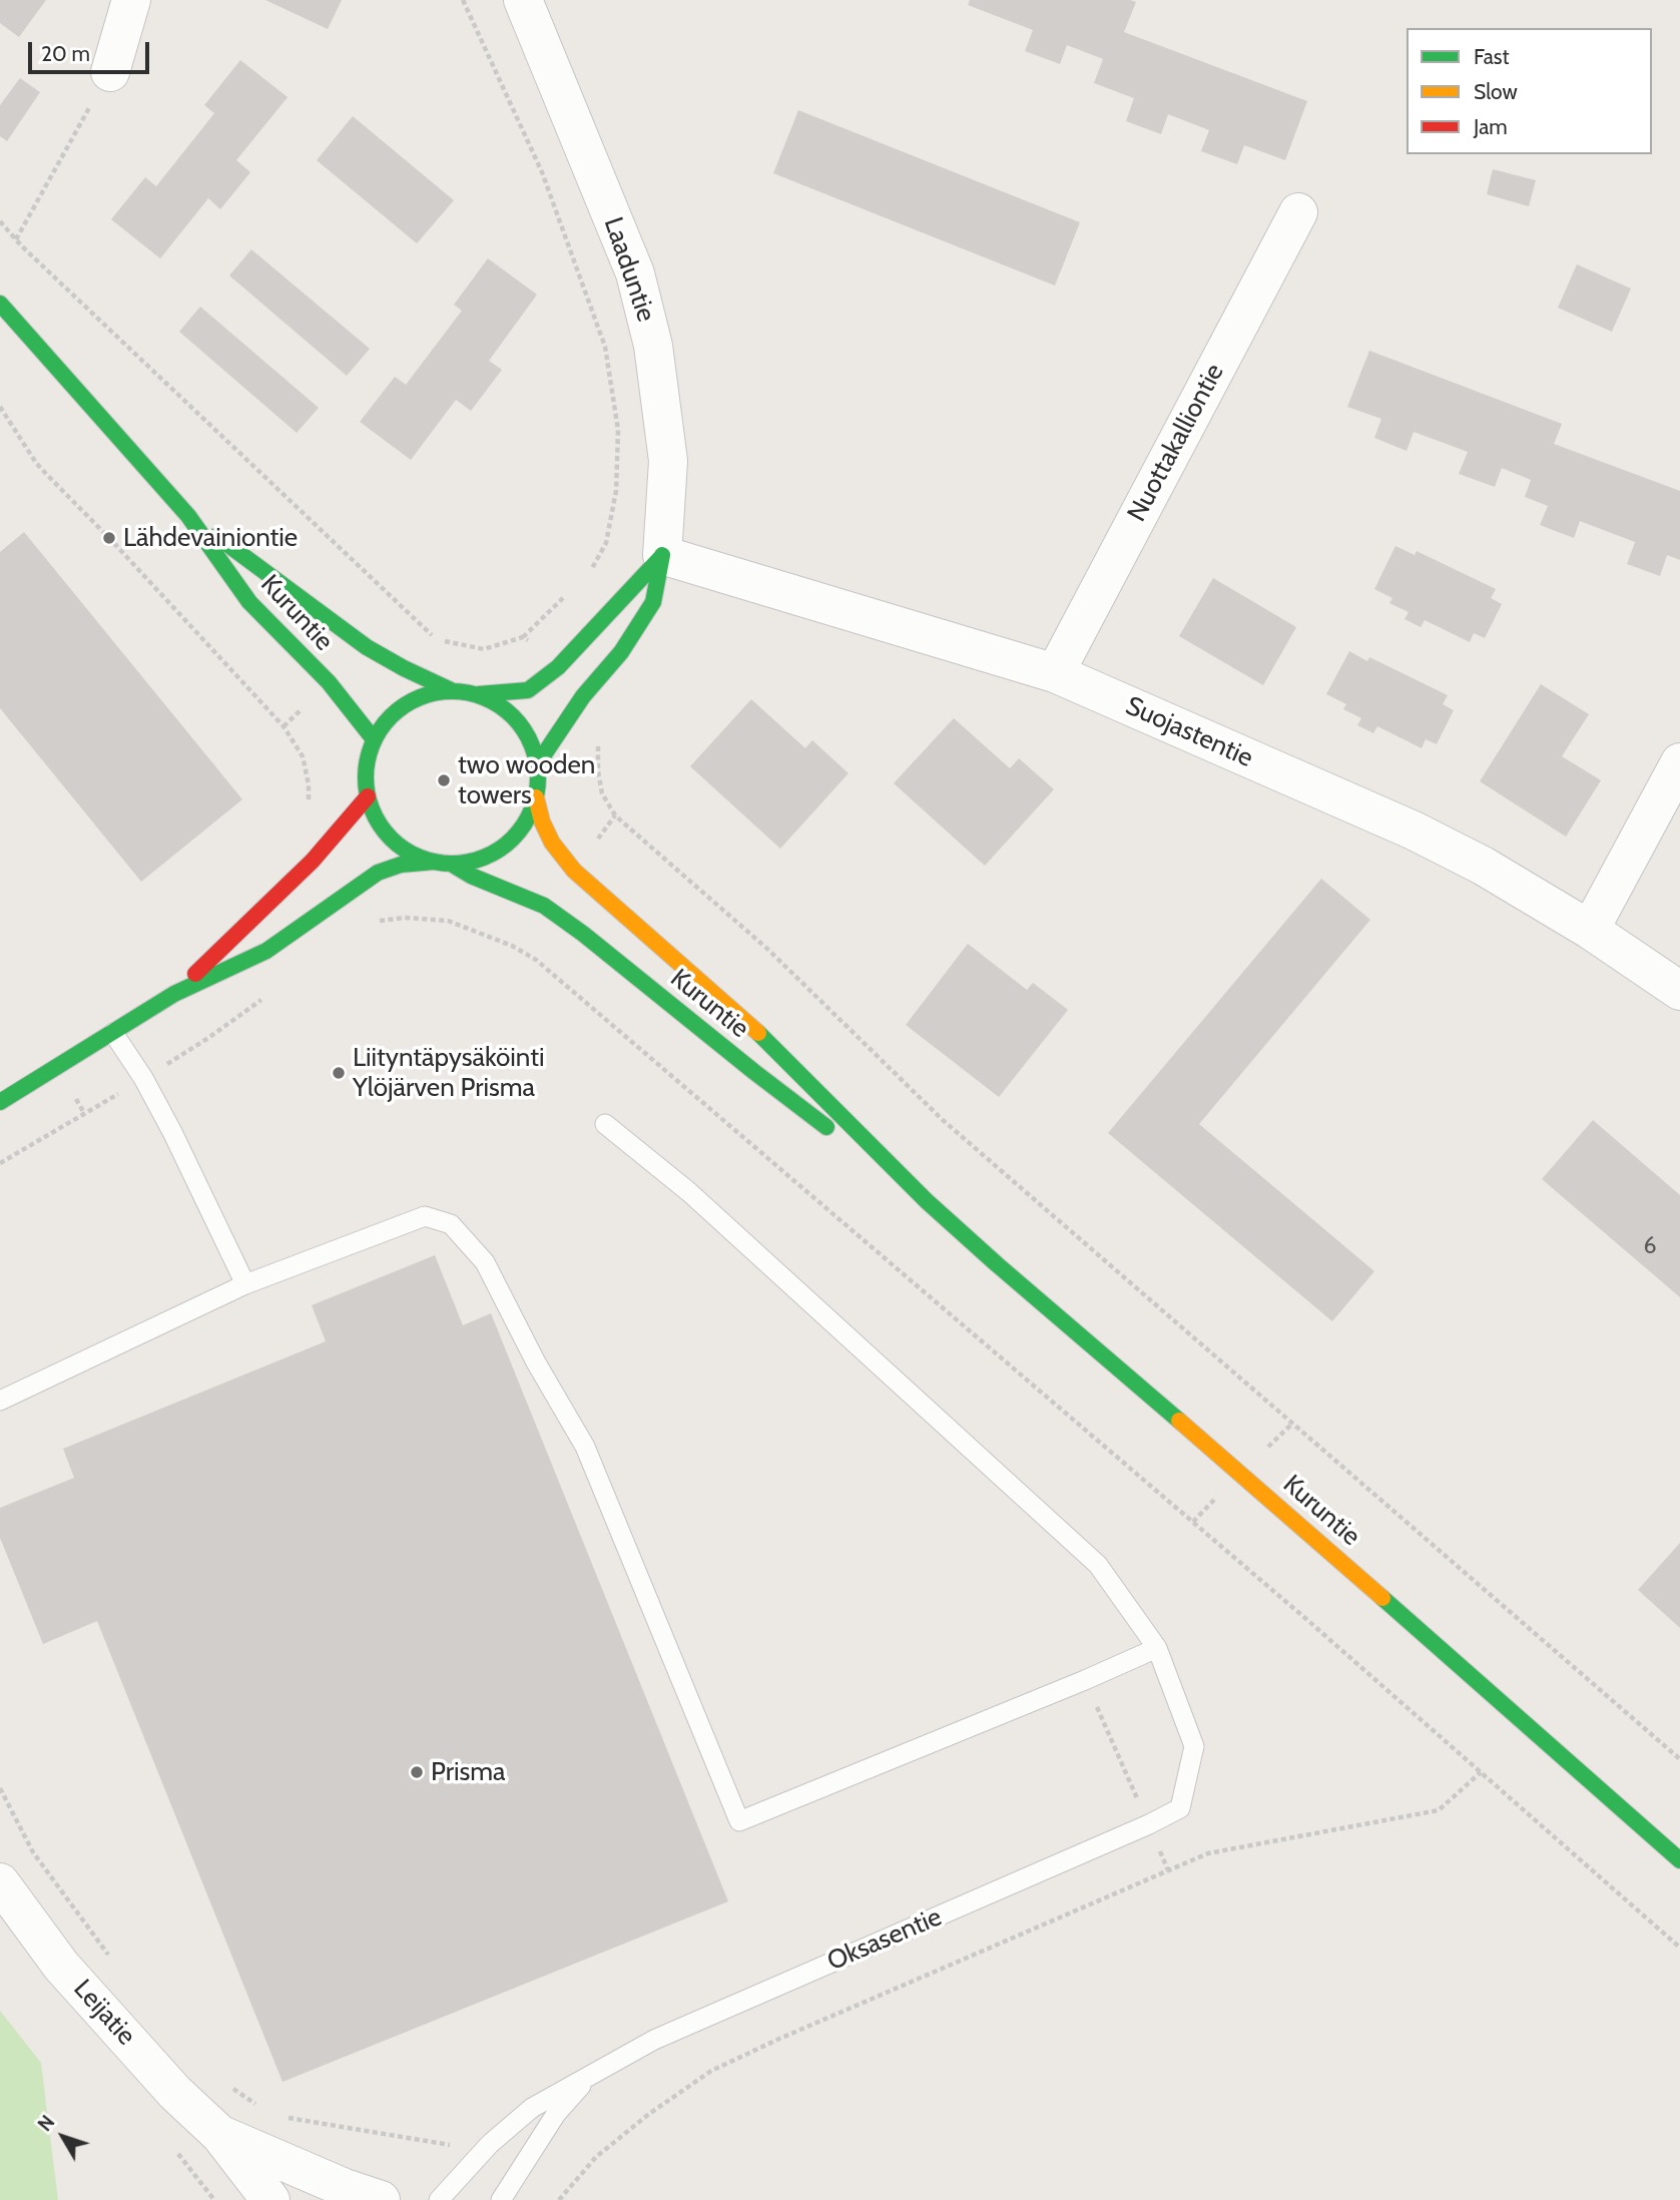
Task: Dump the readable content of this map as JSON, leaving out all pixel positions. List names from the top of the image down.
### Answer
{
  "streets": {
    "main road": ["Laaduntie", "Kuruntie"],
    "street": ["Nuottakalliontie", "Suojastentie", "Leijatie"],
    "lane": ["Oksasentie"]
  },
  "crossings": [
    ["Laaduntie", "Kuruntie"],
    ["Laaduntie", "Suojastentie"],
    ["Nuottakalliontie", "Suojastentie"]
  ],
  "places": [
    "Lähdevainiontie",
    "two wooden towers",
    "Liityntäpysäköinti Ylöjärven Prisma",
    "Prisma"
  ],
  "house_numbers": ["6"],
  "legend": ["Fast", "Slow", "Jam"],
  "scale_bar": "20 m",
  "north": "top left"
}
